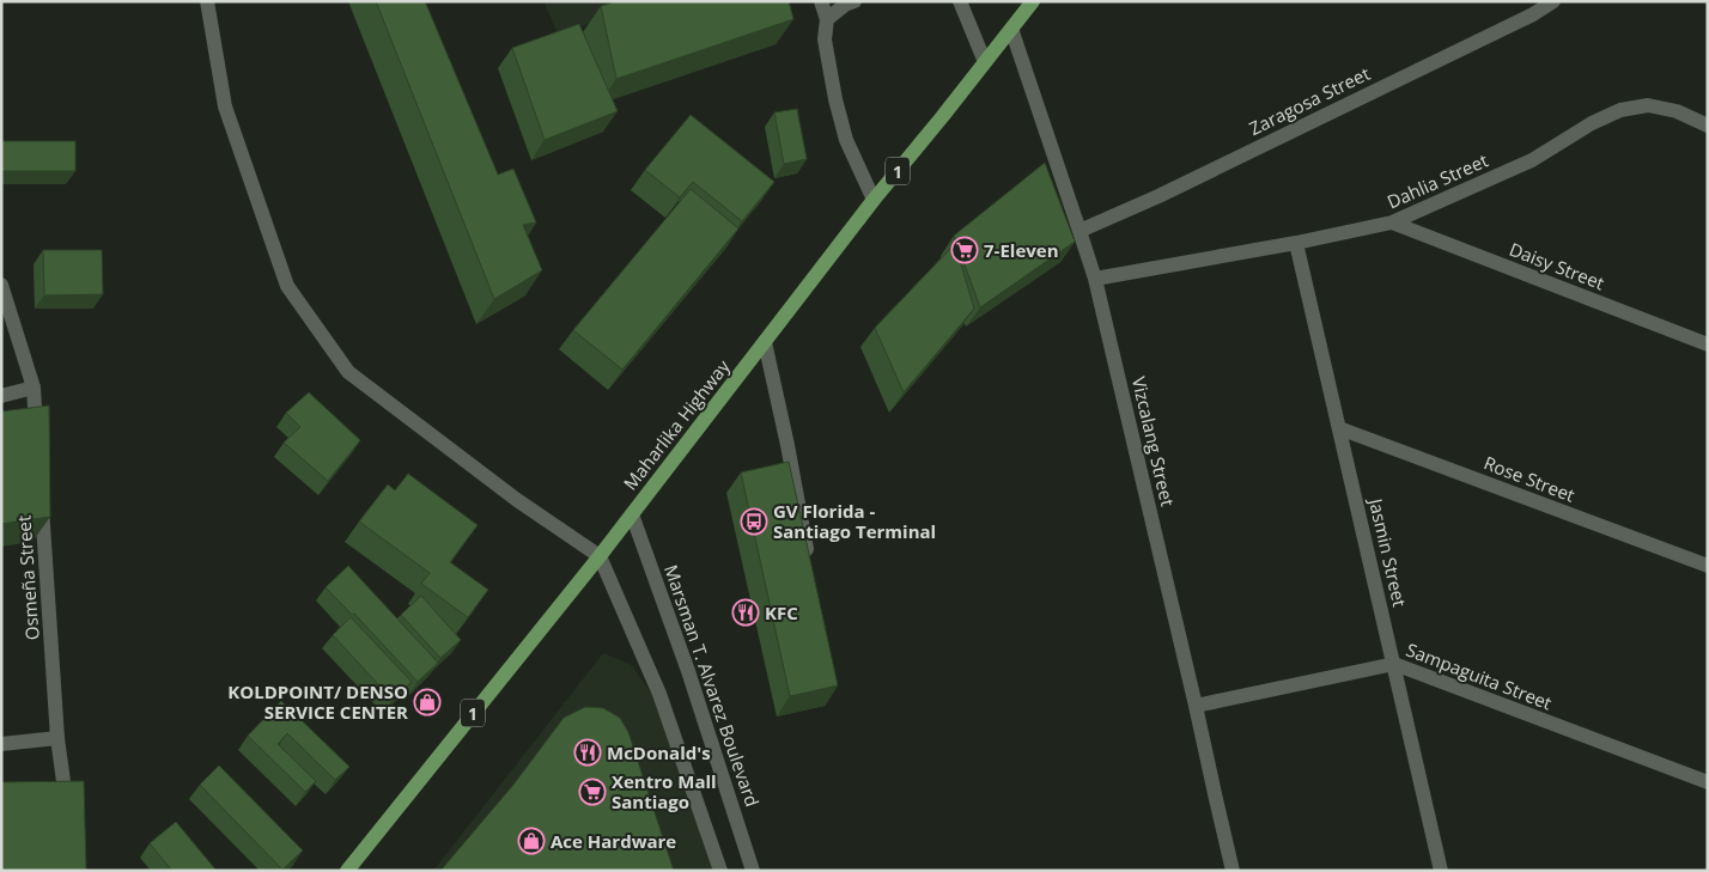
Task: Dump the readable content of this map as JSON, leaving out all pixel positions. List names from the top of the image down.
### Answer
{
  "streets": {
    "main road": ["1", "Maharlika Highway"],
    "street": [
      "Zaragosa Street",
      "Dahlia Street",
      "Daisy Street",
      "Vizcalang Street",
      "Rose Street",
      "Jasmin Street",
      "Osmeña Street",
      "Sampaguita Street",
      "Marsman T. Alvarez Boulevard"
    ]
  },
  "crossings": [
    ["Zaragosa Street", "Vizcalang Street"],
    ["Dahlia Street", "Daisy Street"],
    ["Dahlia Street", "Vizcalang Street"],
    ["Dahlia Street", "Jasmin Street"],
    ["Maharlika Highway", "Vizcalang Street"],
    ["Maharlika Highway", "Marsman T. Alvarez Boulevard"],
    ["Vizcalang Street", "Sampaguita Street"],
    ["Rose Street", "Jasmin Street"],
    ["Jasmin Street", "Sampaguita Street"]
  ],
  "places": {
    "supermarket": ["7-Eleven", "Xentro Mall Santiago"],
    "bus stop": ["GV Florida - Santiago Terminal"],
    "restaurant": ["KFC", "McDonald's"],
    "shop": ["KOLDPOINT/ DENSO SERVICE CENTER", "Ace Hardware"]
  }
}
